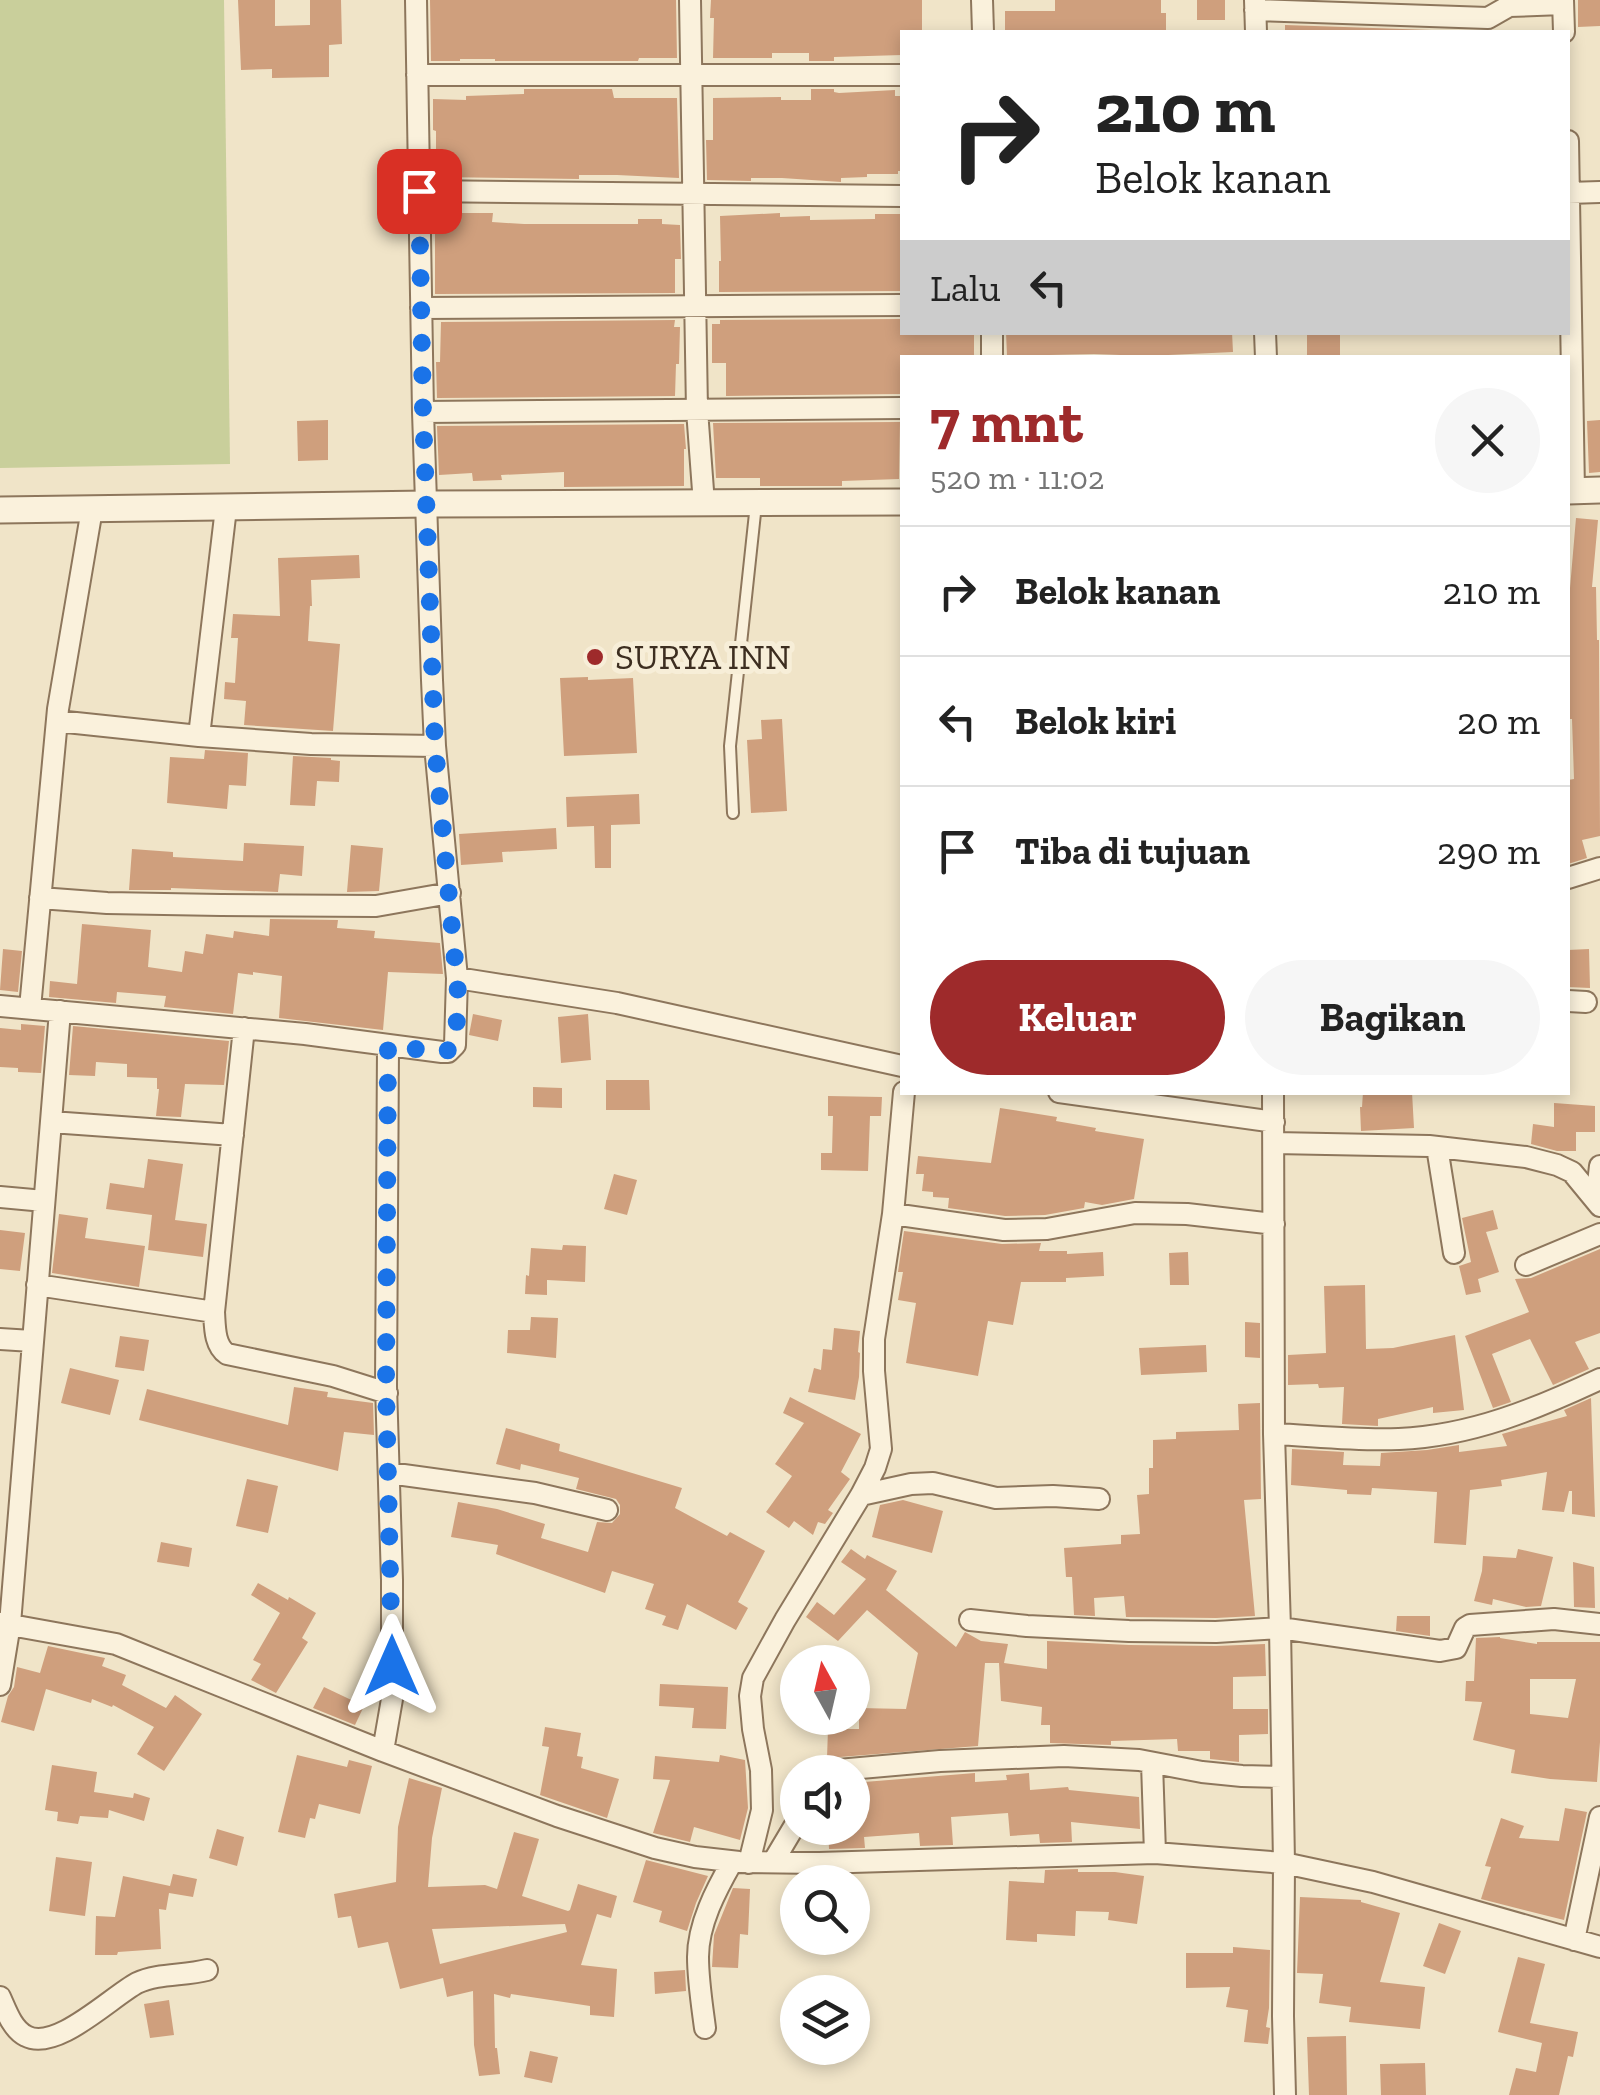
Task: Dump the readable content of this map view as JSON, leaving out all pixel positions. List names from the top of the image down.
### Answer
{
  "places": ["SURYA INN"],
  "north": "top",
  "page": {
    "turn": ["210 m", "Belok kanan"],
    "then": "Lalu",
    "heading": ["7 mnt", "520 m · 11:02"],
    "list": [
      {
        "name": "Belok kanan",
        "value": "210 m"
      },
      {
        "name": "Belok kiri",
        "value": "20 m"
      },
      {
        "name": "Tiba di tujuan",
        "value": "290 m"
      }
    ],
    "buttons": ["Keluar", "Bagikan"]
  }
}
